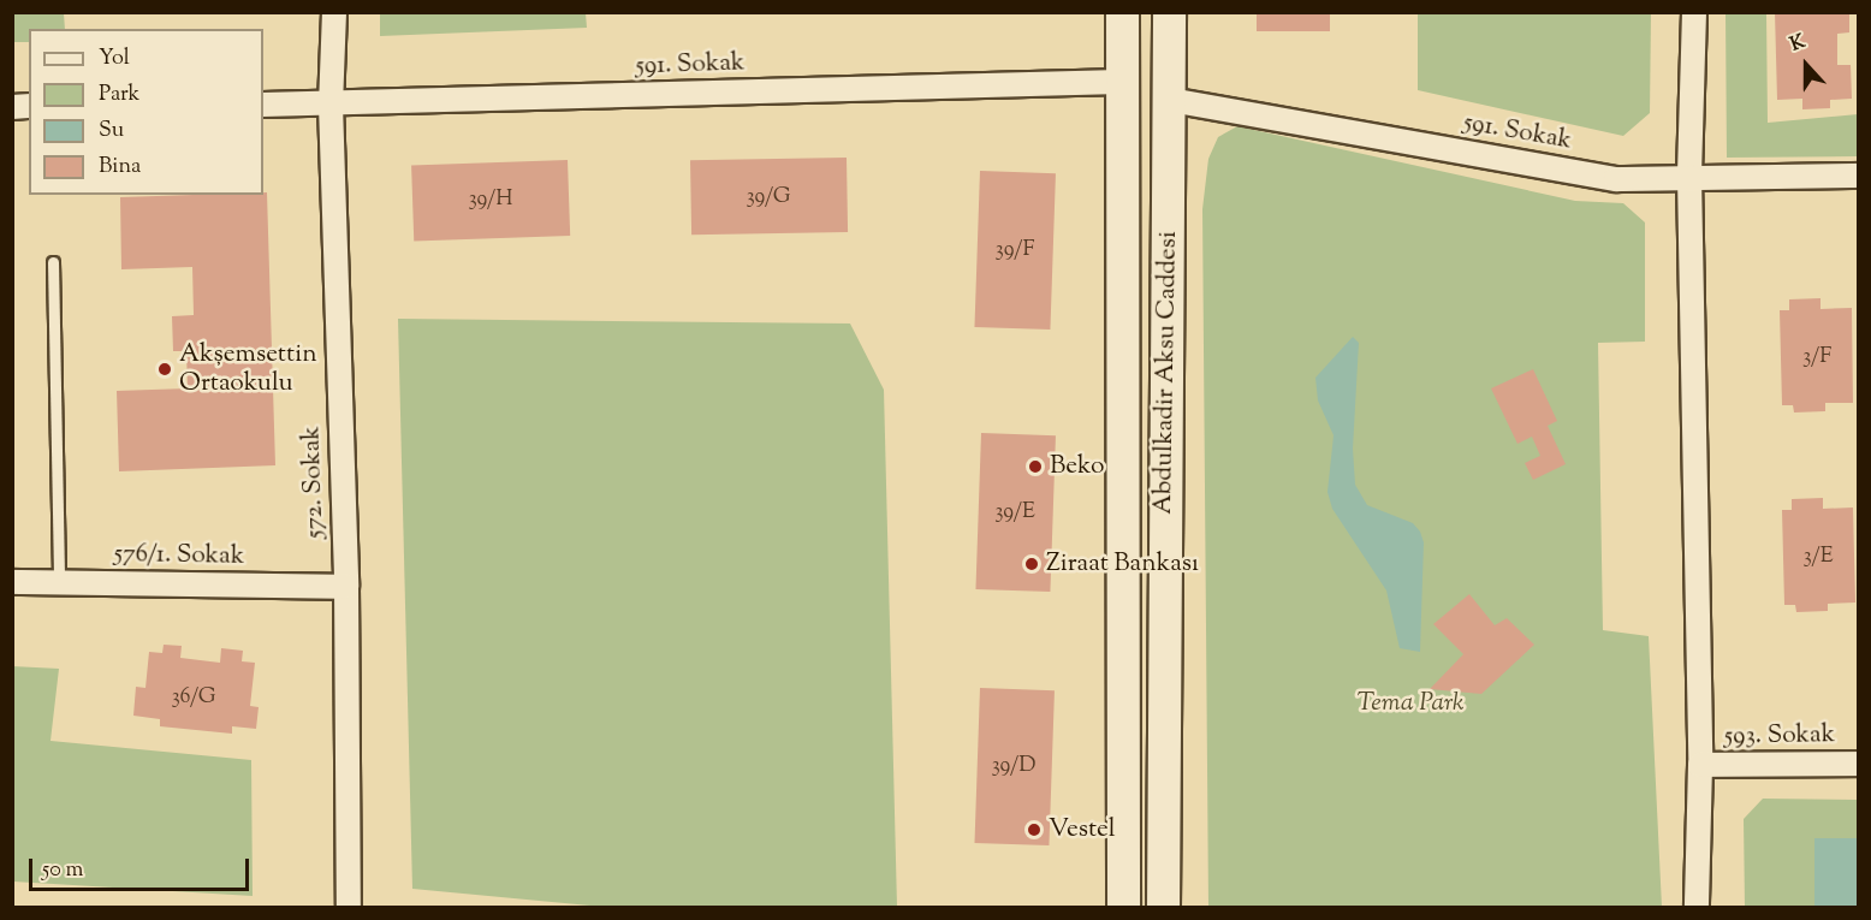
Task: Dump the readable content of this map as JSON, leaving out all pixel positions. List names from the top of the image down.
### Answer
{
  "streets": {
    "main road": ["Abdulkadir Aksu Caddesi"],
    "street": [
      "591. Sokak",
      "572. Sokak",
      "576/1. Sokak",
      "593. Sokak"
    ]
  },
  "crossings": [
    ["591. Sokak", "Abdulkadir Aksu Caddesi"],
    ["591. Sokak", "572. Sokak"],
    ["572. Sokak", "576/1. Sokak"]
  ],
  "parks": ["Tema Park"],
  "places": [
    "Akşemsettin Ortaokulu",
    "Beko",
    "Ziraat Bankası",
    "Vestel"
  ],
  "house_numbers": [
    "39/G",
    "39/H",
    "39/F",
    "3/F",
    "39/E",
    "3/E",
    "36/G",
    "39/D"
  ],
  "legend": [
    "Yol",
    "Park",
    "Su",
    "Bina"
  ],
  "scale_bar": "50 m",
  "north": "top"
}
